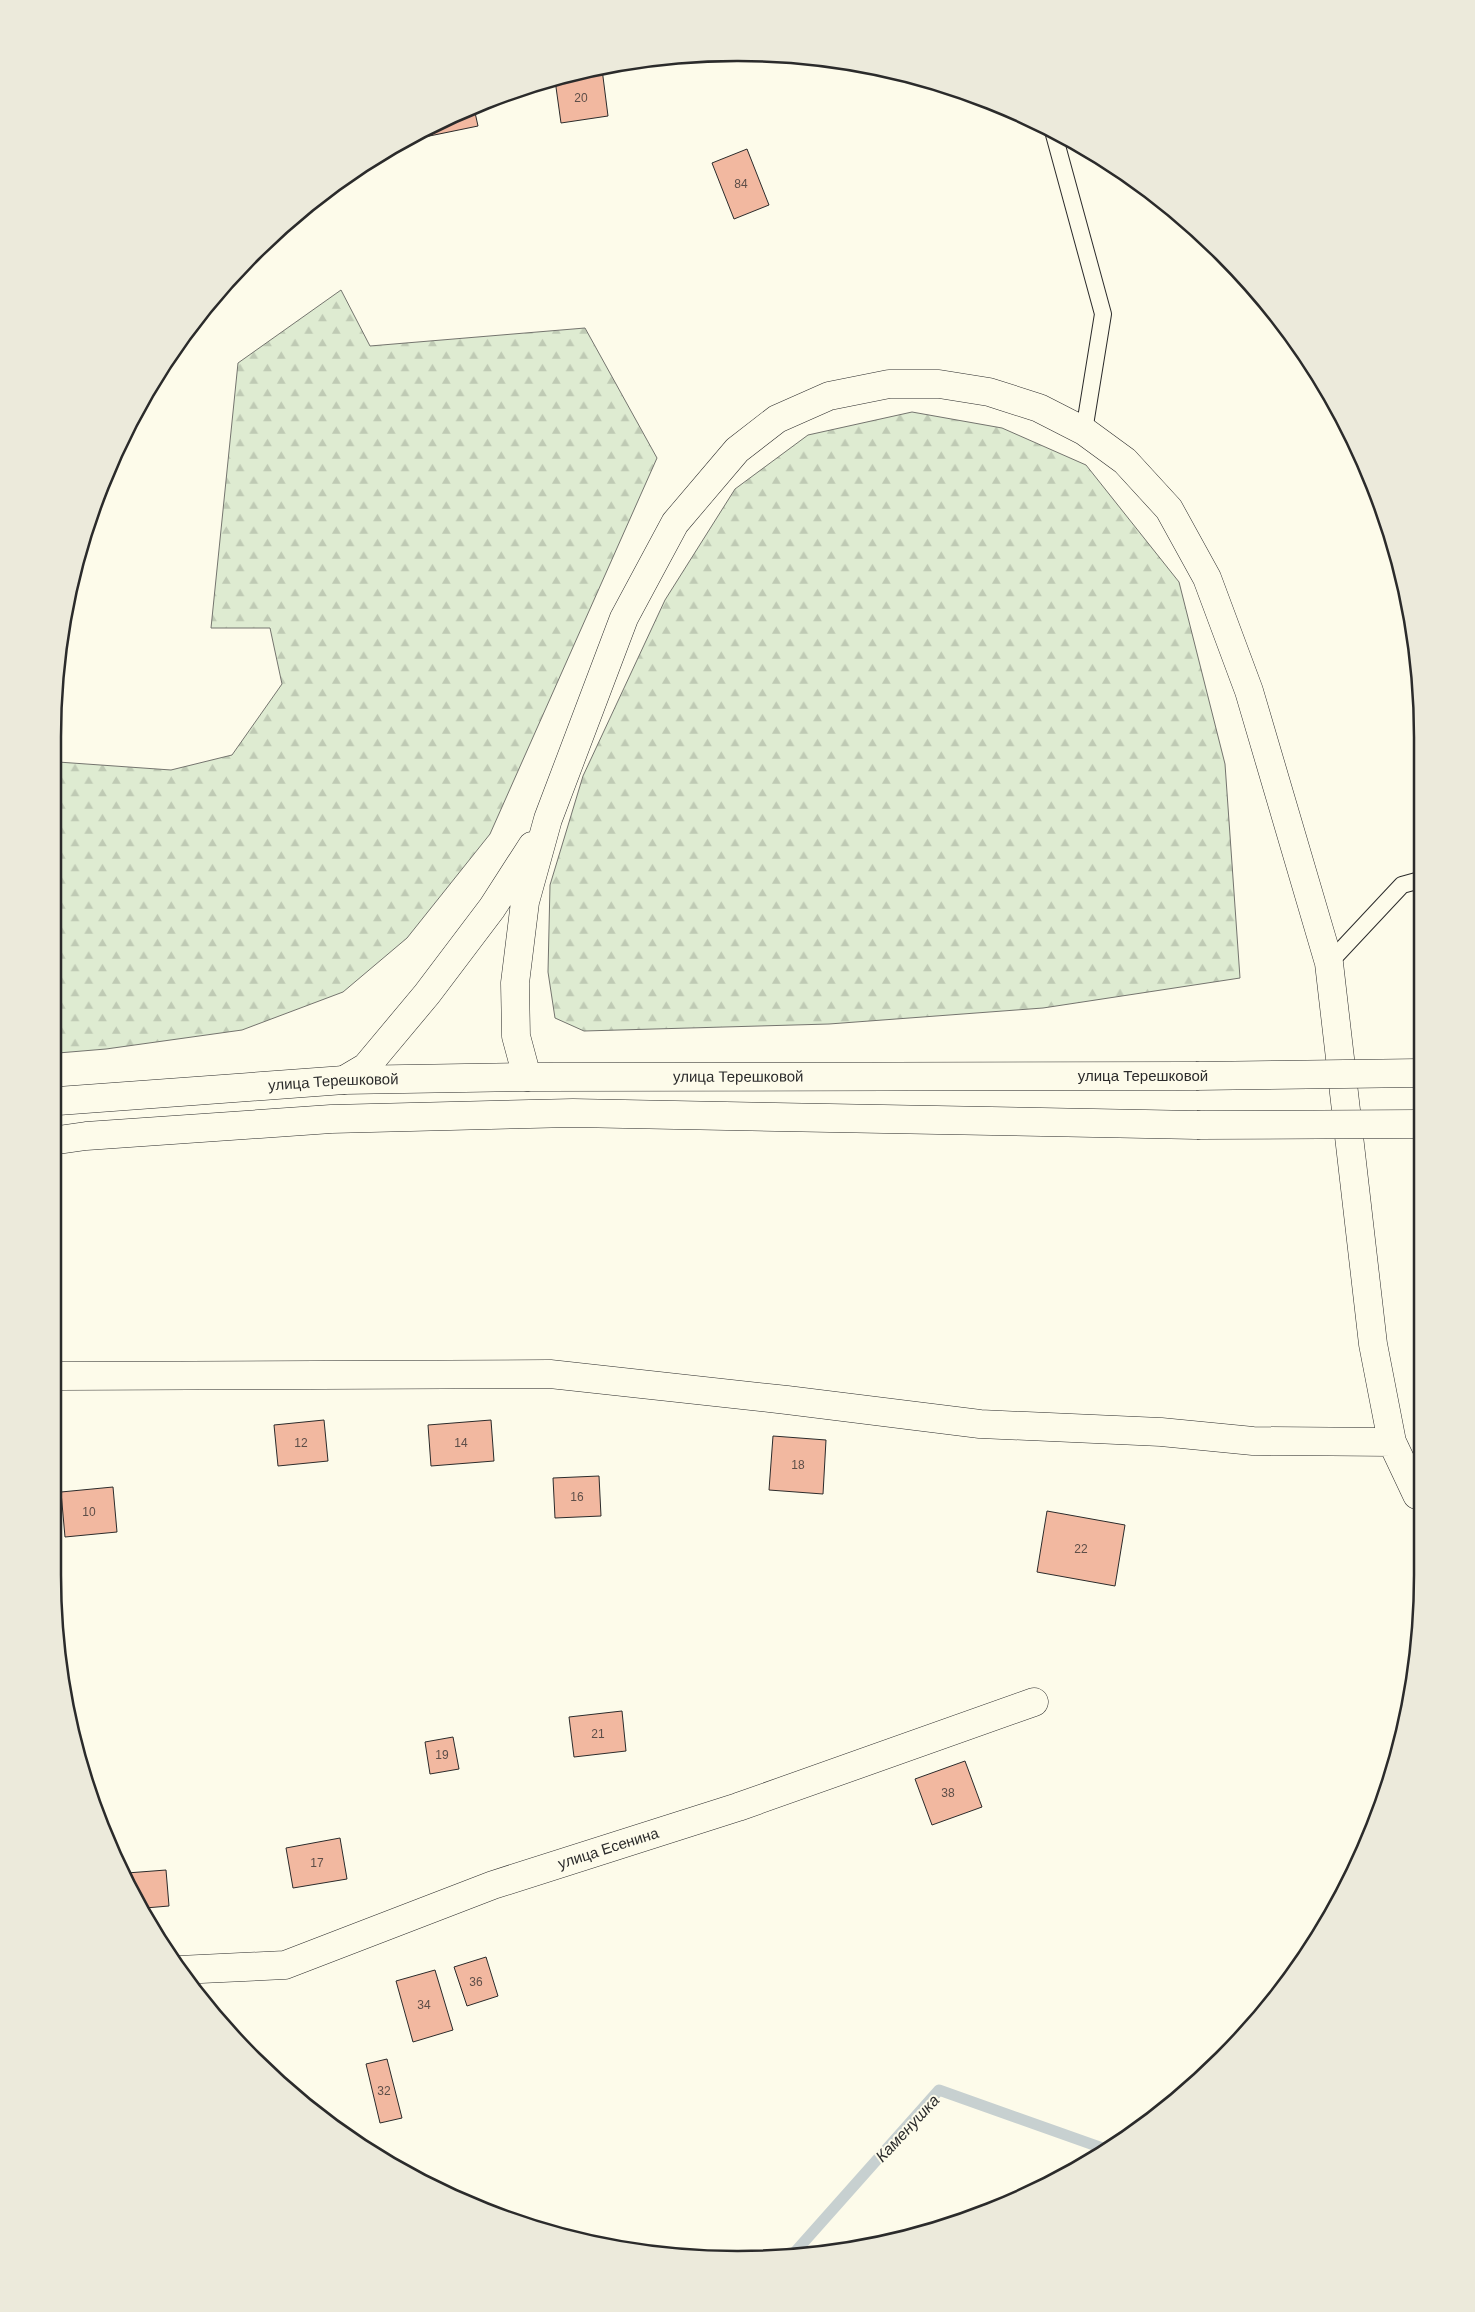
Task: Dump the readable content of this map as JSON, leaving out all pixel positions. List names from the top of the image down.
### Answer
{
  "streets": {
    "street": ["улица Терешковой", "улица Есенина"]
  },
  "water": ["Каменушка"],
  "house_numbers": [
    "20",
    "84",
    "12",
    "14",
    "18",
    "16",
    "10",
    "22",
    "21",
    "19",
    "38",
    "17",
    "36",
    "34",
    "32"
  ]
}
